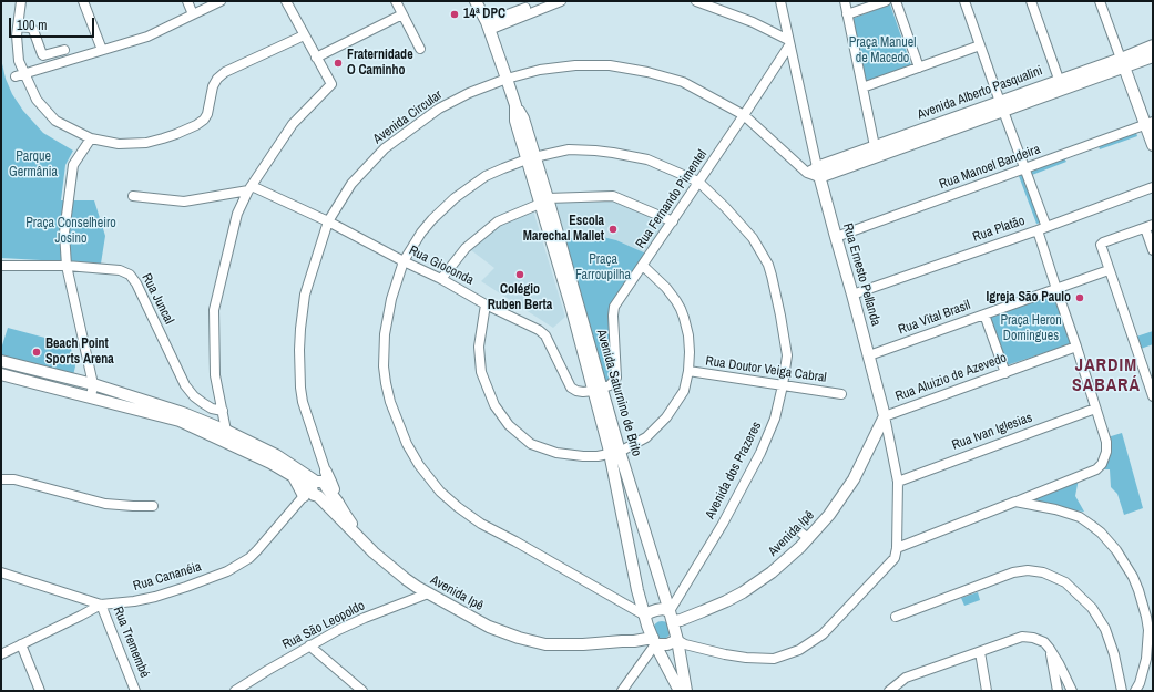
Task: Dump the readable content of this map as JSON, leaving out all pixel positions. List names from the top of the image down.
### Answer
{
  "streets": {
    "main road": [
      "Avenida Alberto Pasqualini",
      "Rua Ernesto Pellanda",
      "Avenida Saturnino de Brito",
      "Avenida Ipê"
    ],
    "street": [
      "Avenida Circular",
      "Rua Manoel Bandeira",
      "Rua Fernando Pimentel",
      "Rua Platão",
      "Rua Gioconda",
      "Rua Juncal",
      "Rua Vital Brasil",
      "Rua Doutor Veiga Cabral",
      "Rua Aluizio de Azevedo",
      "Rua Ivan Iglesias",
      "Avenida dos Prazeres",
      "Rua Cananéia",
      "Rua São Leopoldo",
      "Rua Tremembé"
    ]
  },
  "crossings": [
    ["Avenida Alberto Pasqualini", "Avenida Circular"],
    ["Avenida Alberto Pasqualini", "Rua Ernesto Pellanda"],
    ["Avenida Circular", "Rua Fernando Pimentel"],
    ["Avenida Circular", "Rua Gioconda"],
    ["Avenida Circular", "Rua Ernesto Pellanda"],
    ["Avenida Circular", "Avenida Saturnino de Brito"],
    ["Avenida Circular", "Avenida Ipê"],
    ["Avenida Circular", "Rua Cananéia"],
    ["Rua Manoel Bandeira", "Rua Ernesto Pellanda"],
    ["Rua Fernando Pimentel", "Rua Gioconda"],
    ["Rua Fernando Pimentel", "Rua Ernesto Pellanda"],
    ["Rua Fernando Pimentel", "Avenida Saturnino de Brito"],
    ["Rua Fernando Pimentel", "Avenida dos Prazeres"],
    ["Rua Platão", "Rua Ernesto Pellanda"],
    ["Rua Gioconda", "Avenida Saturnino de Brito"],
    ["Rua Gioconda", "Avenida dos Prazeres"],
    ["Rua Ernesto Pellanda", "Rua Vital Brasil"],
    ["Rua Ernesto Pellanda", "Rua Aluizio de Azevedo"],
    ["Rua Ernesto Pellanda", "Avenida Saturnino de Brito"],
    ["Rua Ernesto Pellanda", "Rua Ivan Iglesias"],
    ["Rua Ernesto Pellanda", "Avenida dos Prazeres"],
    ["Rua Ernesto Pellanda", "Avenida Ipê"],
    ["Rua Doutor Veiga Cabral", "Avenida dos Prazeres"],
    ["Rua Aluizio de Azevedo", "Avenida Ipê"],
    ["Avenida Saturnino de Brito", "Avenida dos Prazeres"],
    ["Avenida Saturnino de Brito", "Avenida Ipê"],
    ["Avenida dos Prazeres", "Avenida Ipê"],
    ["Avenida Ipê", "Rua Cananéia"],
    ["Avenida Ipê", "Rua São Leopoldo"],
    ["Rua Cananéia", "Rua Tremembé"]
  ],
  "districts": ["JARDIM SABARÁ"],
  "parks": [
    "Praça Manuel de Macedo",
    "Parque Germânia",
    "Praça Conselheiro Josino",
    "Praça Farroupilha",
    "Praça Heron Domingues"
  ],
  "places": [
    "14ª DPC",
    "Fraternidade O Caminho",
    "Escola Marechal Mallet",
    "Colégio Ruben Berta",
    "Igreja São Paulo",
    "Beach Point Sports Arena"
  ],
  "scale_bar": "100 m"
}
